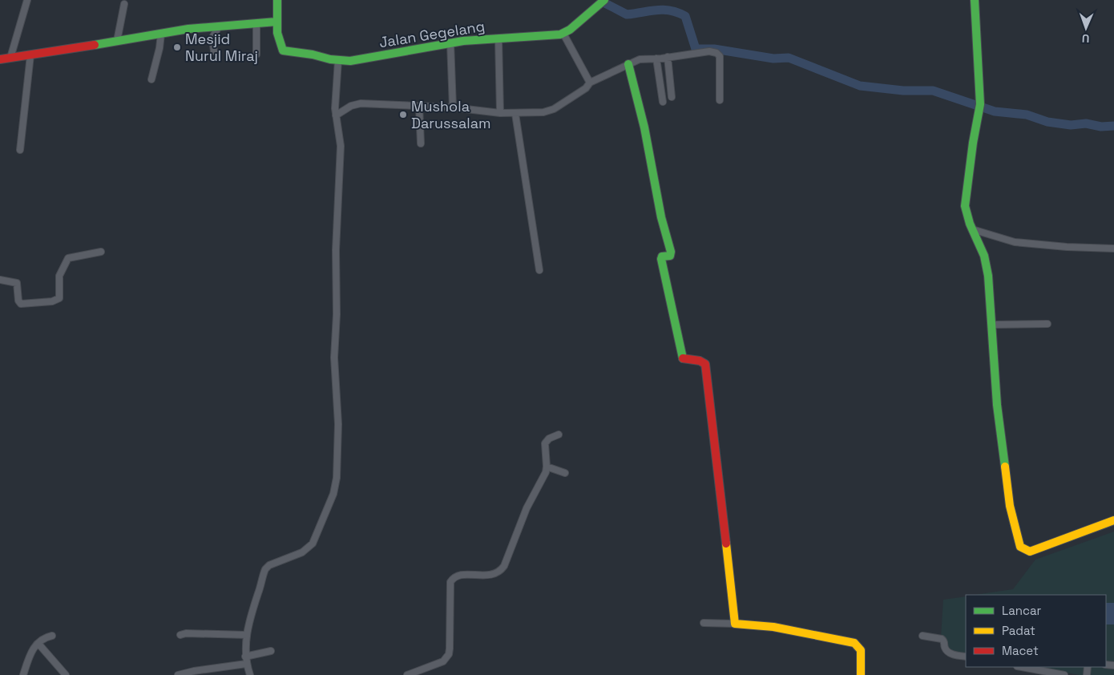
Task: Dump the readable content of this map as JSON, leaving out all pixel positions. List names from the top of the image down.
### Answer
{
  "streets": {
    "street": ["Jalan Gegelang"]
  },
  "places": ["Mesjid Nurul Miraj", "Mushola Darussalam"],
  "legend": ["Lancar", "Padat", "Macet"],
  "north": "bottom"
}
